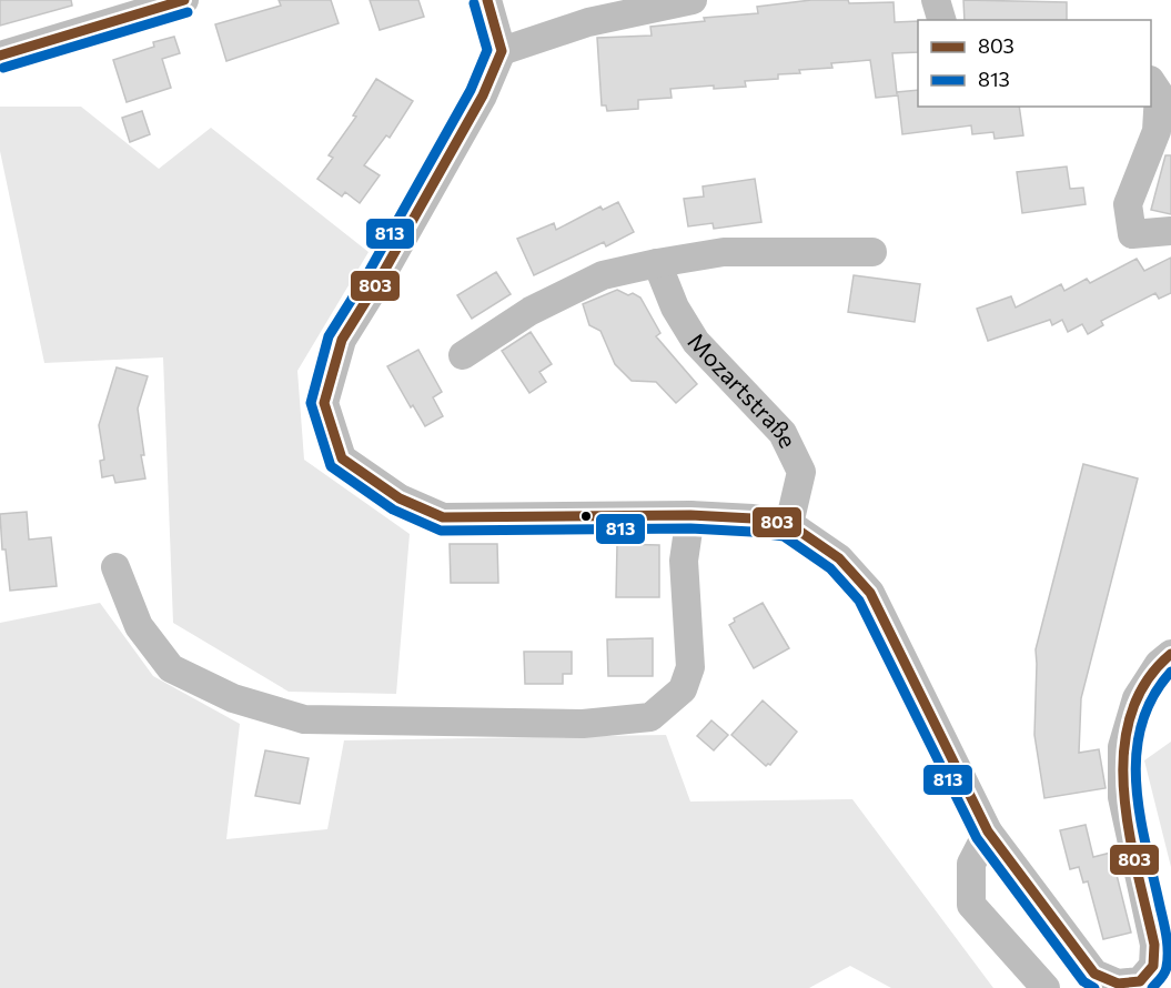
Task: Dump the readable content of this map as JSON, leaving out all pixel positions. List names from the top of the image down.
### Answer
{
  "streets": {
    "street": ["Mozartstraße"]
  },
  "lines": ["transit line 803", "transit line 813"],
  "legend": ["803", "813"]
}
